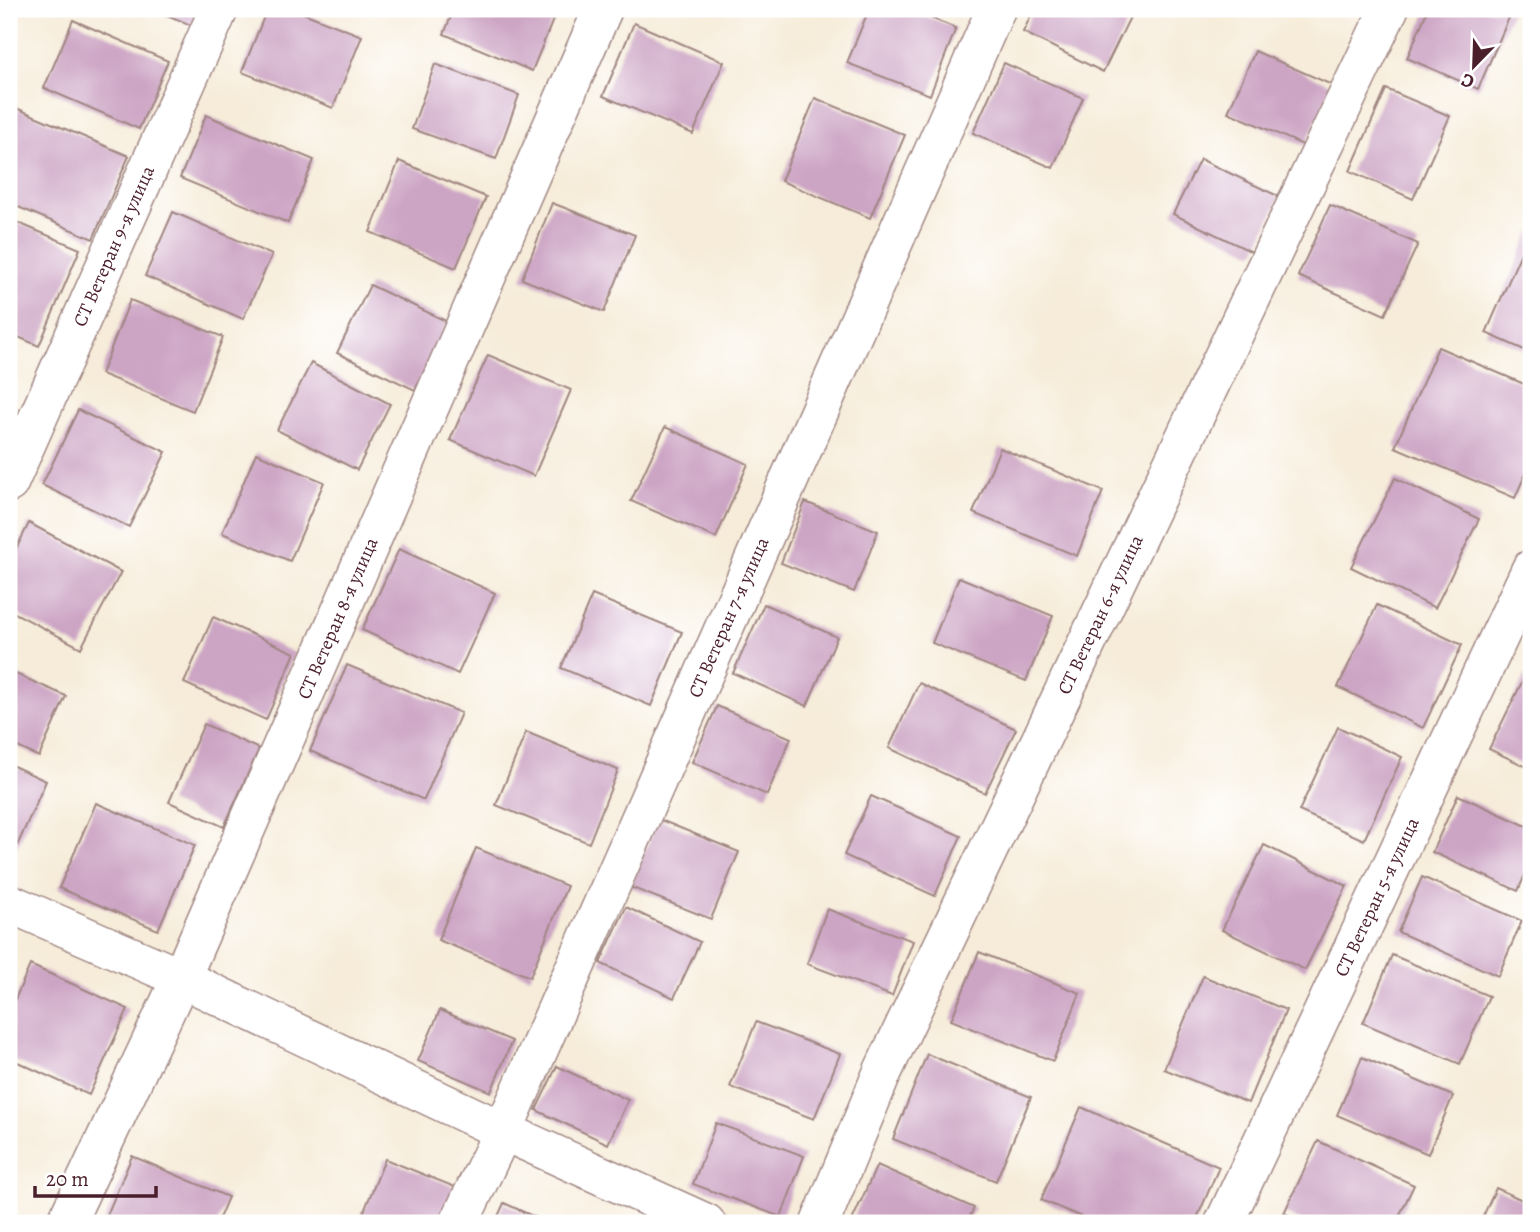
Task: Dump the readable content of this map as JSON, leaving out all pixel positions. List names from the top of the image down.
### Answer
{
  "streets": {
    "street": [
      "СТ Ветеран 9-я улица",
      "СТ Ветеран 6-я улица",
      "СТ Ветеран 8-я улица",
      "СТ Ветеран 7-я улица",
      "СТ Ветеран 5-я улица"
    ]
  },
  "scale_bar": "20 m",
  "north": "bottom left"
}
